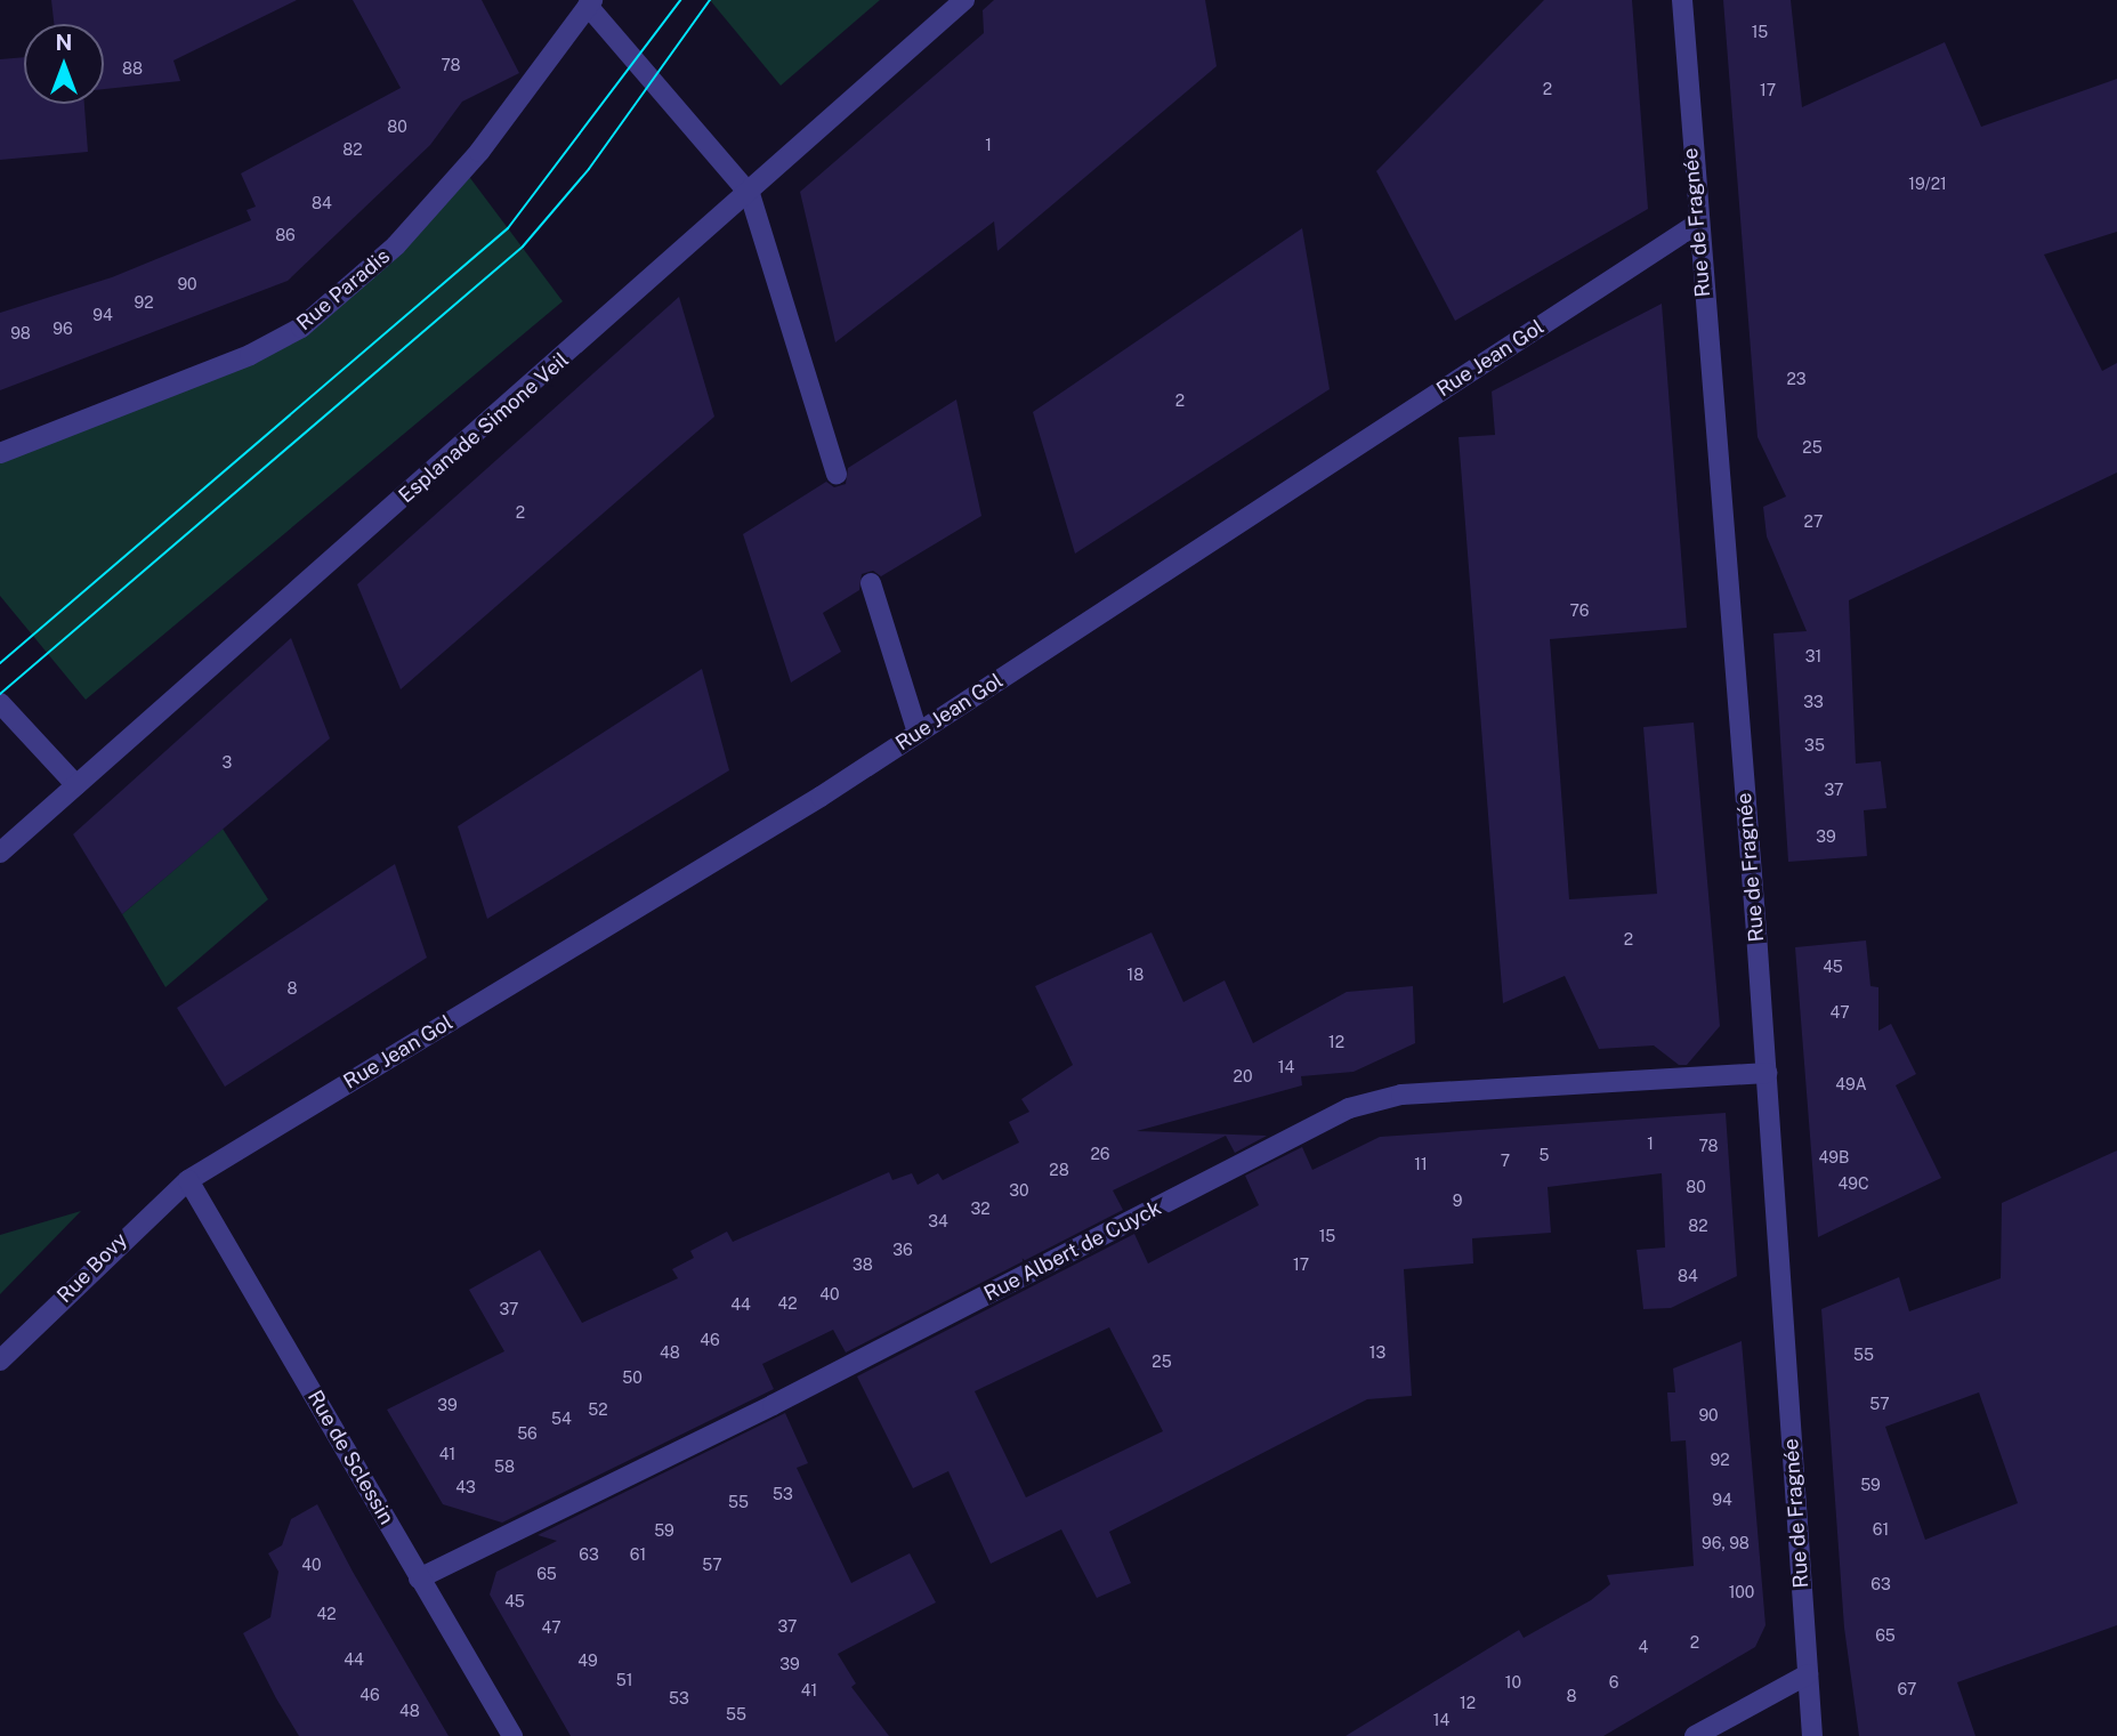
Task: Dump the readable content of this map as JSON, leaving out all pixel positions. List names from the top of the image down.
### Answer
{
  "streets": {
    "street": [
      "Rue de Fragnée",
      "Rue Paradis",
      "Rue Jean Gol",
      "Esplanade Simone Veil",
      "Rue Albert de Cuyck",
      "Rue Bovy",
      "Rue de Sclessin"
    ]
  },
  "crossings": [
    ["Rue de Fragnée", "Rue Jean Gol"],
    ["Rue de Fragnée", "Rue Albert de Cuyck"],
    ["Rue Jean Gol", "Rue Bovy"],
    ["Rue Jean Gol", "Rue de Sclessin"],
    ["Rue Albert de Cuyck", "Rue de Sclessin"],
    ["Rue Bovy", "Rue de Sclessin"]
  ],
  "house_numbers": [
    "15",
    "78",
    "88",
    "2",
    "17",
    "80",
    "1",
    "82",
    "19/21",
    "84",
    "86",
    "90",
    "92",
    "94",
    "96",
    "98",
    "23",
    "2",
    "25",
    "2",
    "27",
    "76",
    "31",
    "33",
    "35",
    "3",
    "37",
    "39",
    "2",
    "45",
    "18",
    "8",
    "47",
    "12",
    "14",
    "20",
    "49A",
    "1",
    "78",
    "26",
    "5",
    "49B",
    "7",
    "11",
    "28",
    "49C",
    "80",
    "30",
    "9",
    "32",
    "34",
    "82",
    "15",
    "36",
    "38",
    "17",
    "84",
    "40",
    "42",
    "44",
    "37",
    "46",
    "48",
    "13",
    "55",
    "25",
    "50",
    "57",
    "39",
    "52",
    "90",
    "54",
    "56",
    "41",
    "92",
    "58",
    "59",
    "43",
    "53",
    "94",
    "55",
    "61",
    "59",
    "96, 98",
    "63",
    "61",
    "40",
    "57",
    "65",
    "63",
    "100",
    "45",
    "42",
    "37",
    "47",
    "65",
    "2",
    "4",
    "44",
    "49",
    "39",
    "51",
    "10",
    "6",
    "67",
    "41",
    "46",
    "8",
    "53",
    "12",
    "48",
    "55",
    "14"
  ],
  "north": "top"
}
